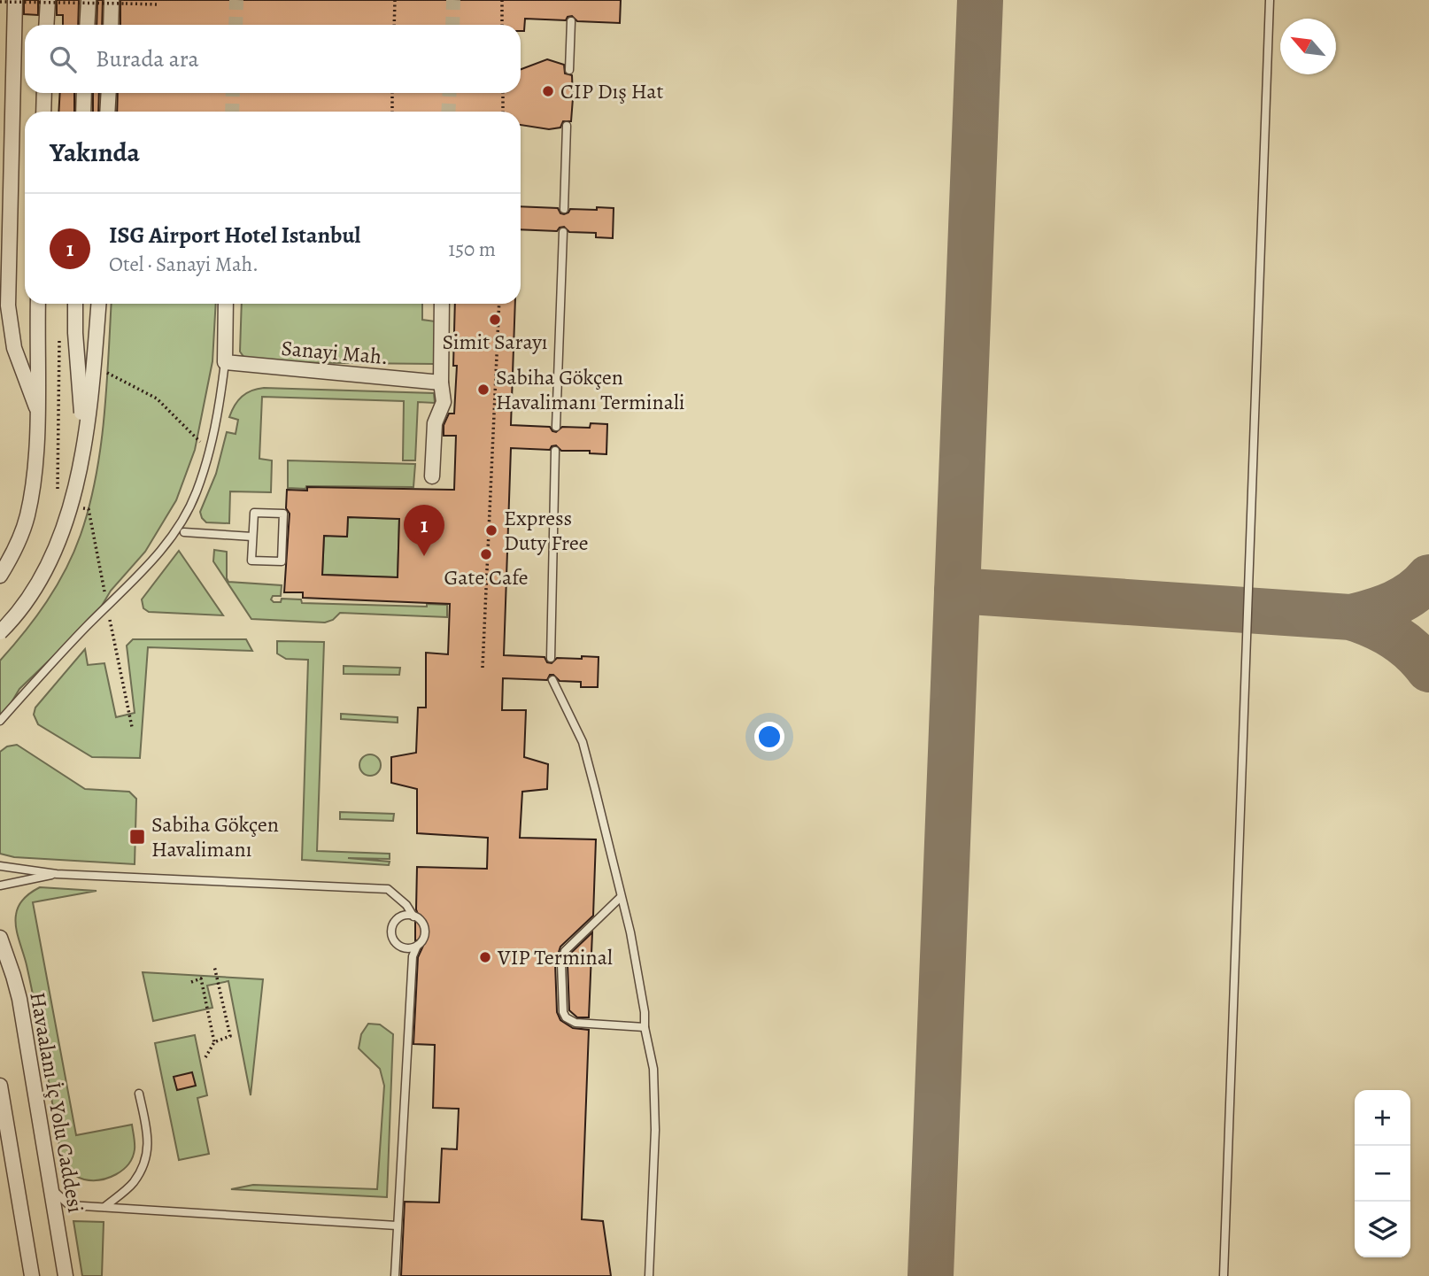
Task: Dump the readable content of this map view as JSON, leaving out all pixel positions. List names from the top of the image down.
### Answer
{
  "streets": {
    "street": ["Sanayi Mah.", "Havaalanı İç Yolu Caddesi"]
  },
  "places": {
    "other": [
      "CIP Dış Hat",
      "Simit Sarayı",
      "Sabiha Gökçen Havalimanı Terminali",
      "Express Duty Free",
      "Gate Cafe",
      "VIP Terminal"
    ],
    "transit": ["Sabiha Gökçen Havalimanı"]
  },
  "north": "top left",
  "page": {
    "search": "Burada ara",
    "heading": "Yakında",
    "list": [
      {
        "mark": "1",
        "name": "ISG Airport Hotel Istanbul",
        "note": "Otel · Sanayi Mah.",
        "value": "150 m"
      }
    ],
    "pins": "1",
    "map_buttons": ["+", "−"]
  }
}
